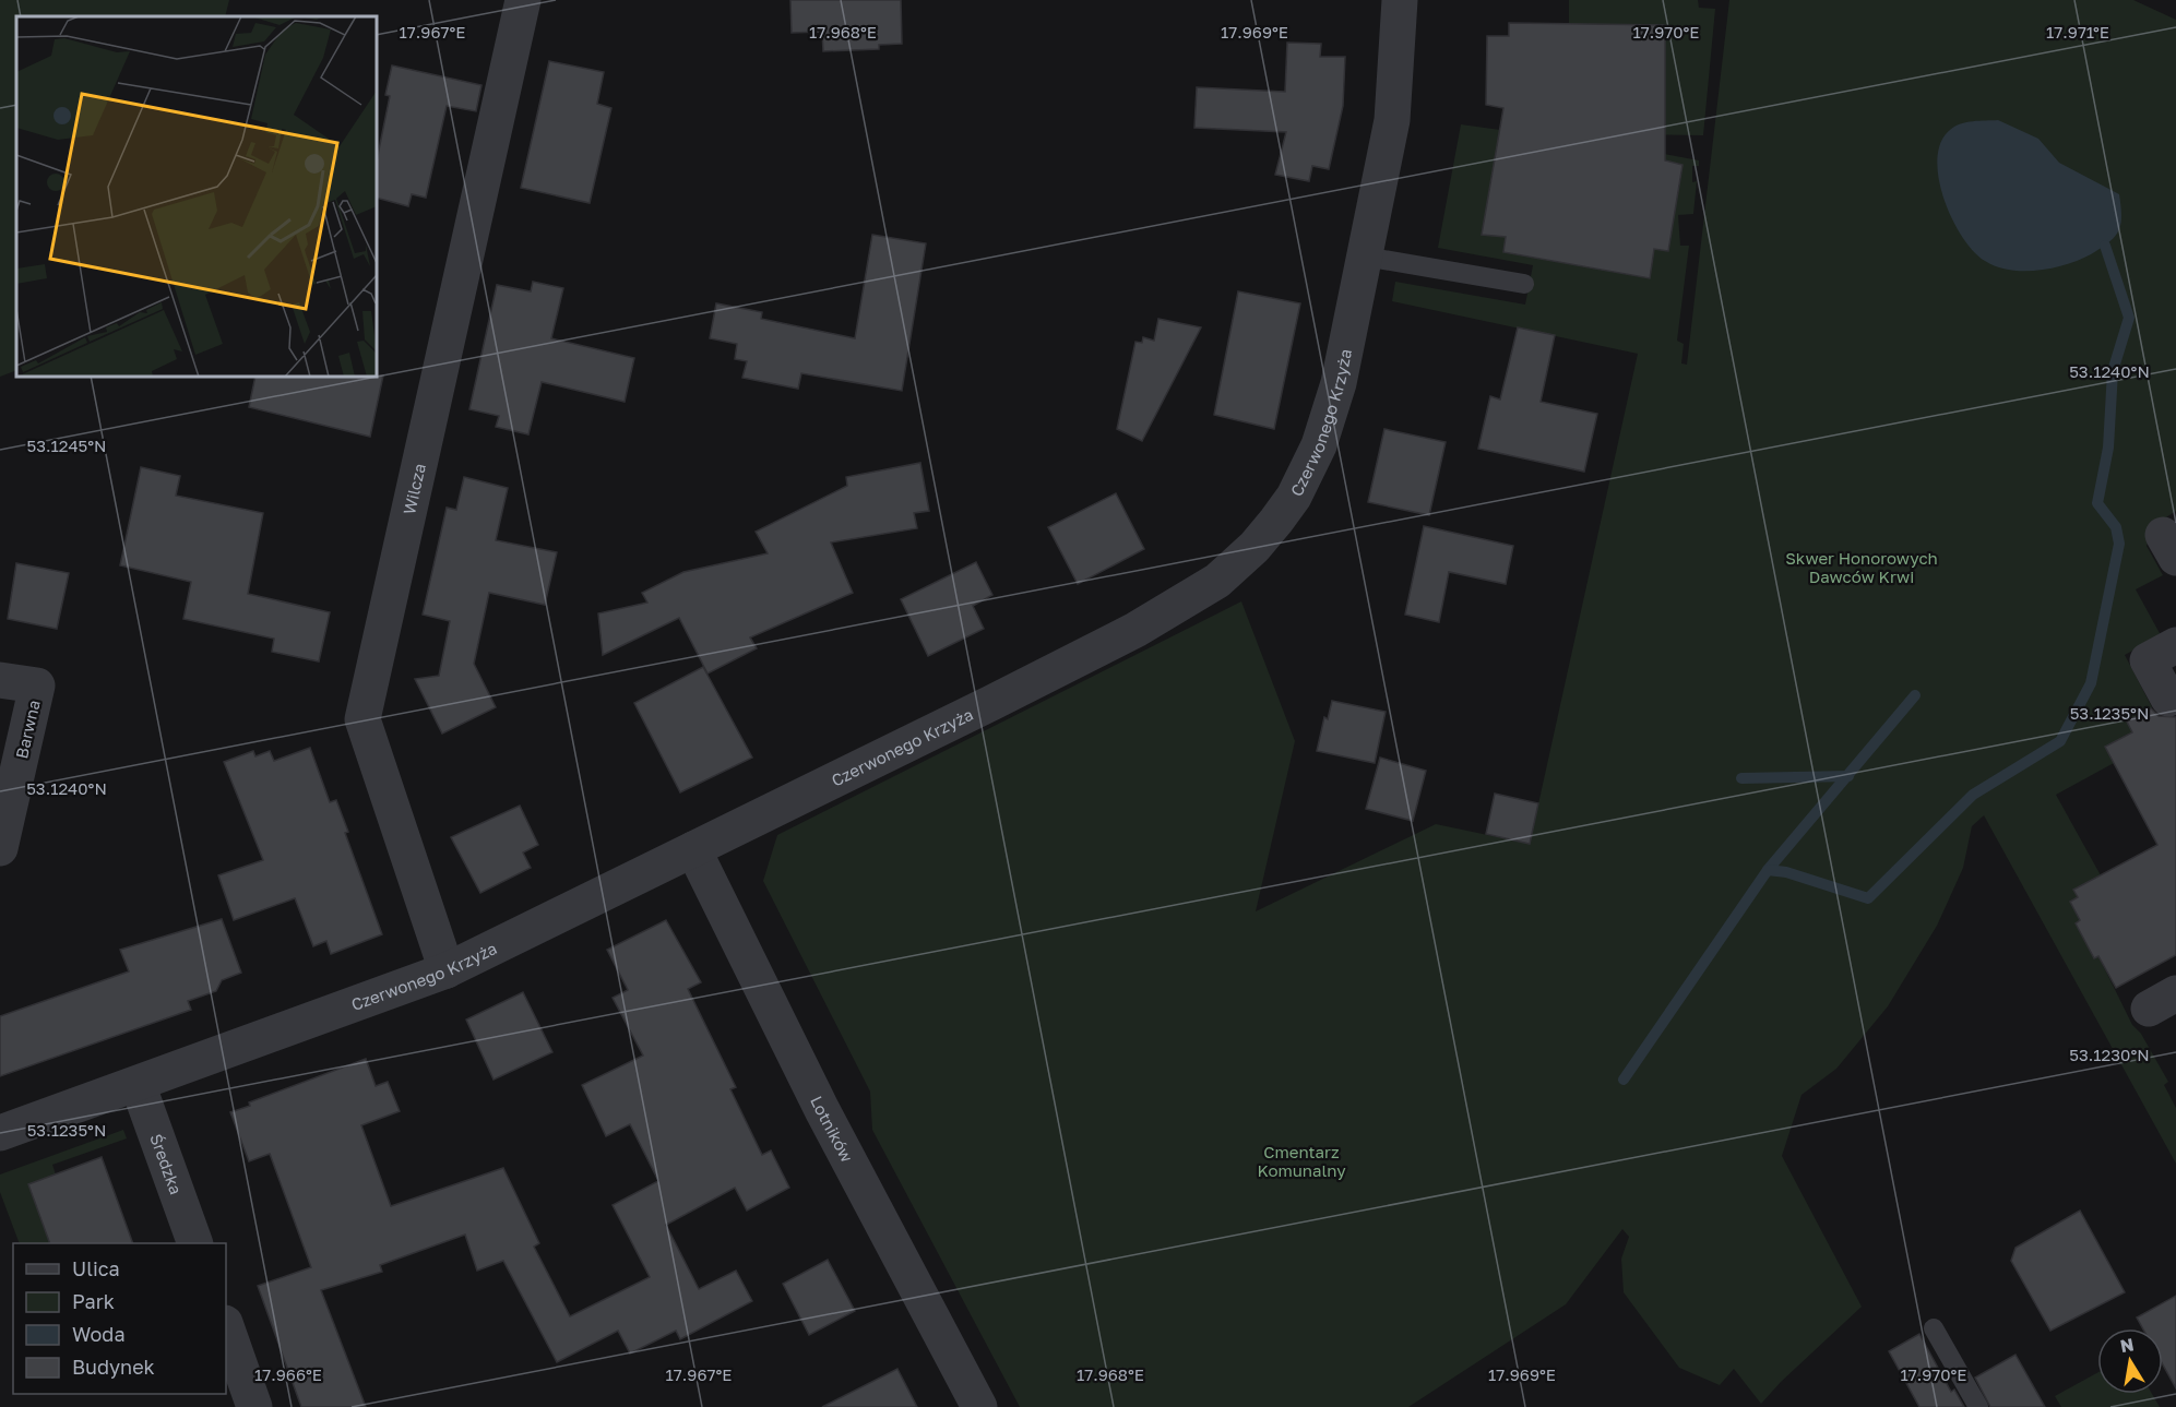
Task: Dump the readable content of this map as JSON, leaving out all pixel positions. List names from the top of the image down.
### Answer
{
  "streets": {
    "street": [
      "Czerwonego Krzyża",
      "Wilcza",
      "Barwna",
      "Lotników",
      "Średzka"
    ]
  },
  "crossings": [
    ["Czerwonego Krzyża", "Wilcza"],
    ["Czerwonego Krzyża", "Lotników"],
    ["Czerwonego Krzyża", "Średzka"]
  ],
  "parks": ["Skwer Honorowych Dawców Krwi", "Cmentarz Komunalny"],
  "legend": [
    "Ulica",
    "Park",
    "Woda",
    "Budynek"
  ],
  "north": "top",
  "coordinates": [
    "17.967°E",
    "17.968°E",
    "17.969°E",
    "17.970°E",
    "17.971°E",
    "53.1240°N",
    "53.1245°N",
    "53.1235°N",
    "53.1230°N",
    "17.966°E"
  ]
}
